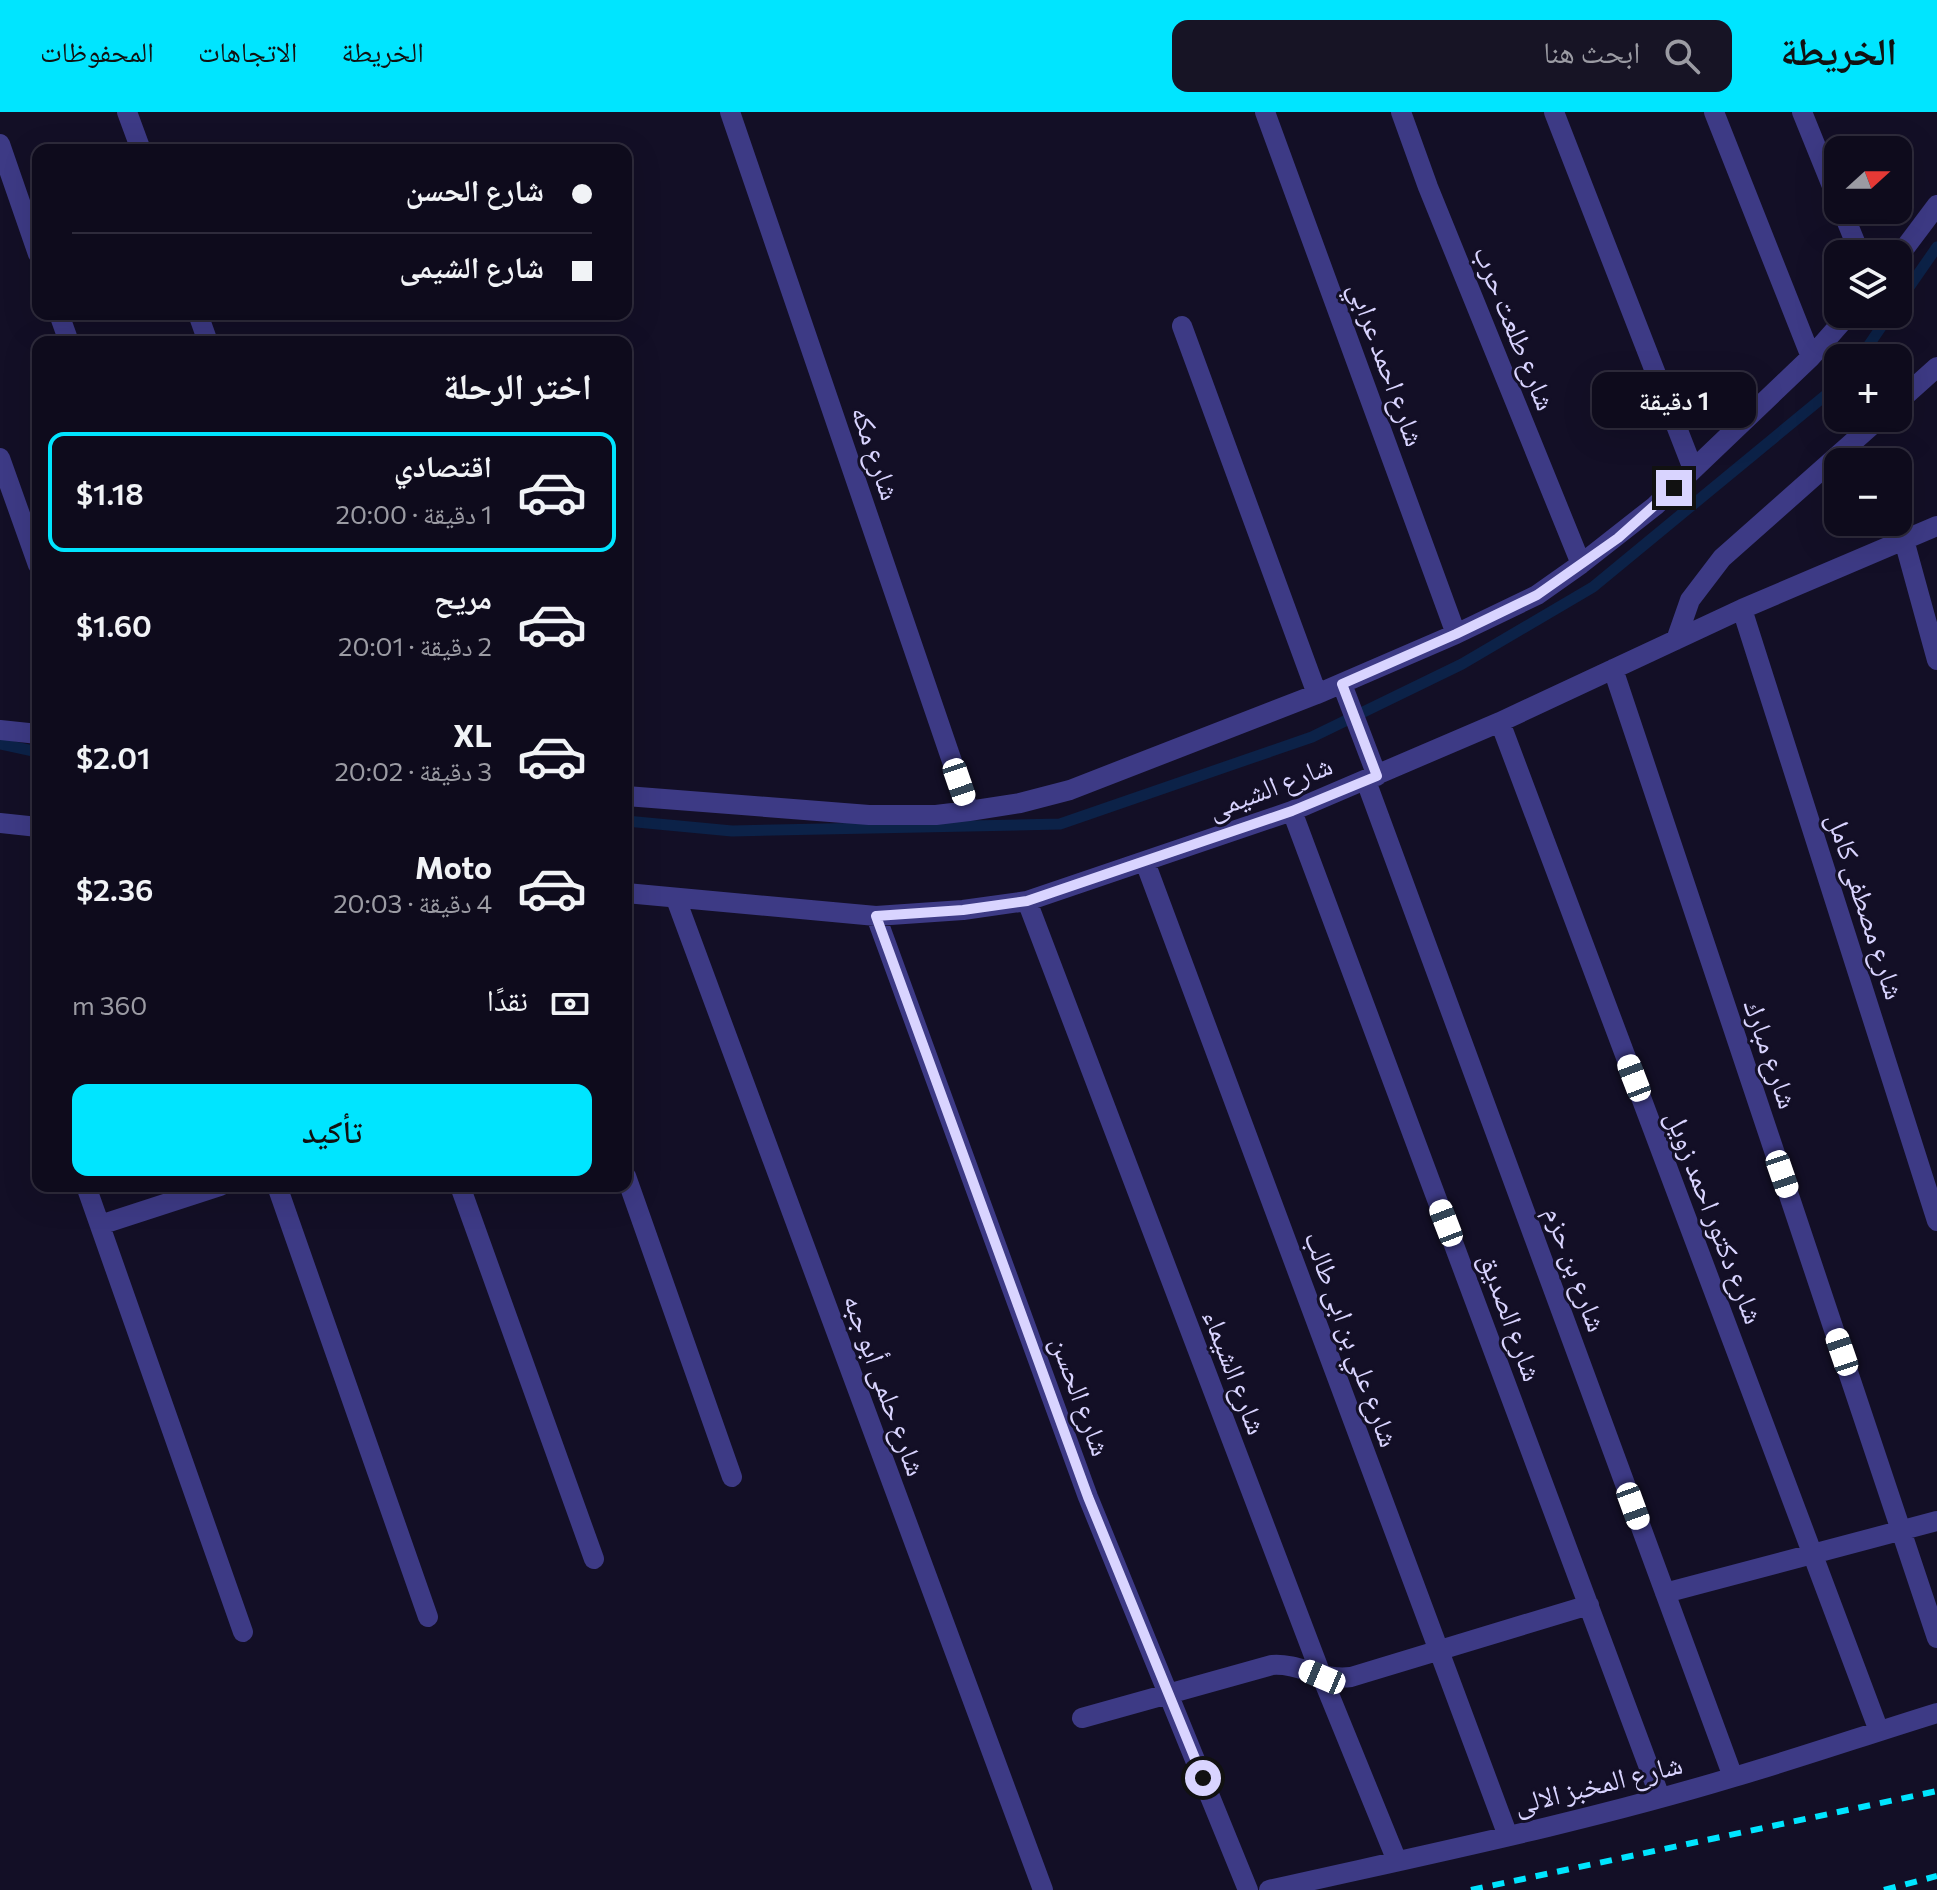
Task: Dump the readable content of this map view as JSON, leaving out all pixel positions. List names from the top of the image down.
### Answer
{
  "streets": {
    "street": [
      "شارع طلعت حرب",
      "شارع احمد عرابي",
      "شارع مكه",
      "شارع الشيمى",
      "شارع مصطفى كامل",
      "شارع مبارك",
      "شارع دكتور احمد زويل",
      "شارع بن حزم",
      "شارع الصديق",
      "شارع علي بن ابى طالب",
      "شارع الشيماء",
      "شارع حلمى أبو جبه",
      "شارع الحسن",
      "شارع المخبز الالى"
    ]
  },
  "crossings": [
    ["شارع الشيمى", "شارع مصطفى كامل"],
    ["شارع الشيمى", "شارع مبارك"],
    ["شارع الشيمى", "شارع دكتور احمد زويل"],
    ["شارع الشيمى", "شارع بن حزم"],
    ["شارع الشيمى", "شارع الصديق"],
    ["شارع الشيمى", "شارع علي بن ابى طالب"],
    ["شارع الشيمى", "شارع الشيماء"],
    ["شارع الشيمى", "شارع حلمى أبو جبه"],
    ["شارع الشيمى", "شارع الحسن"],
    ["شارع دكتور احمد زويل", "شارع المخبز الالى"],
    ["شارع بن حزم", "شارع المخبز الالى"],
    ["شارع الصديق", "شارع المخبز الالى"],
    ["شارع علي بن ابى طالب", "شارع المخبز الالى"],
    ["شارع الشيماء", "شارع المخبز الالى"]
  ],
  "north": "right",
  "page": {
    "header": "الخريطة",
    "search": "ابحث هنا",
    "nav": ["الخريطة", "الاتجاهات", "المحفوظات"],
    "map_buttons": ["+", "−"],
    "banner": ["شارع الحسن", "شارع الشيمى"],
    "heading": "اختر الرحلة",
    "bubble": "1 دقيقة",
    "list": [
      {
        "name": "اقتصادي",
        "note": "1 دقيقة · 20:00",
        "value": "$1.18"
      },
      {
        "name": "مريح",
        "note": "2 دقيقة · 20:01",
        "value": "$1.60"
      },
      {
        "name": "XL",
        "note": "3 دقيقة · 20:02",
        "value": "$2.01"
      },
      {
        "name": "Moto",
        "note": "4 دقيقة · 20:03",
        "value": "$2.36"
      }
    ],
    "pay": ["نقدًا", "360 m"],
    "buttons": "تأكيد"
  }
}
